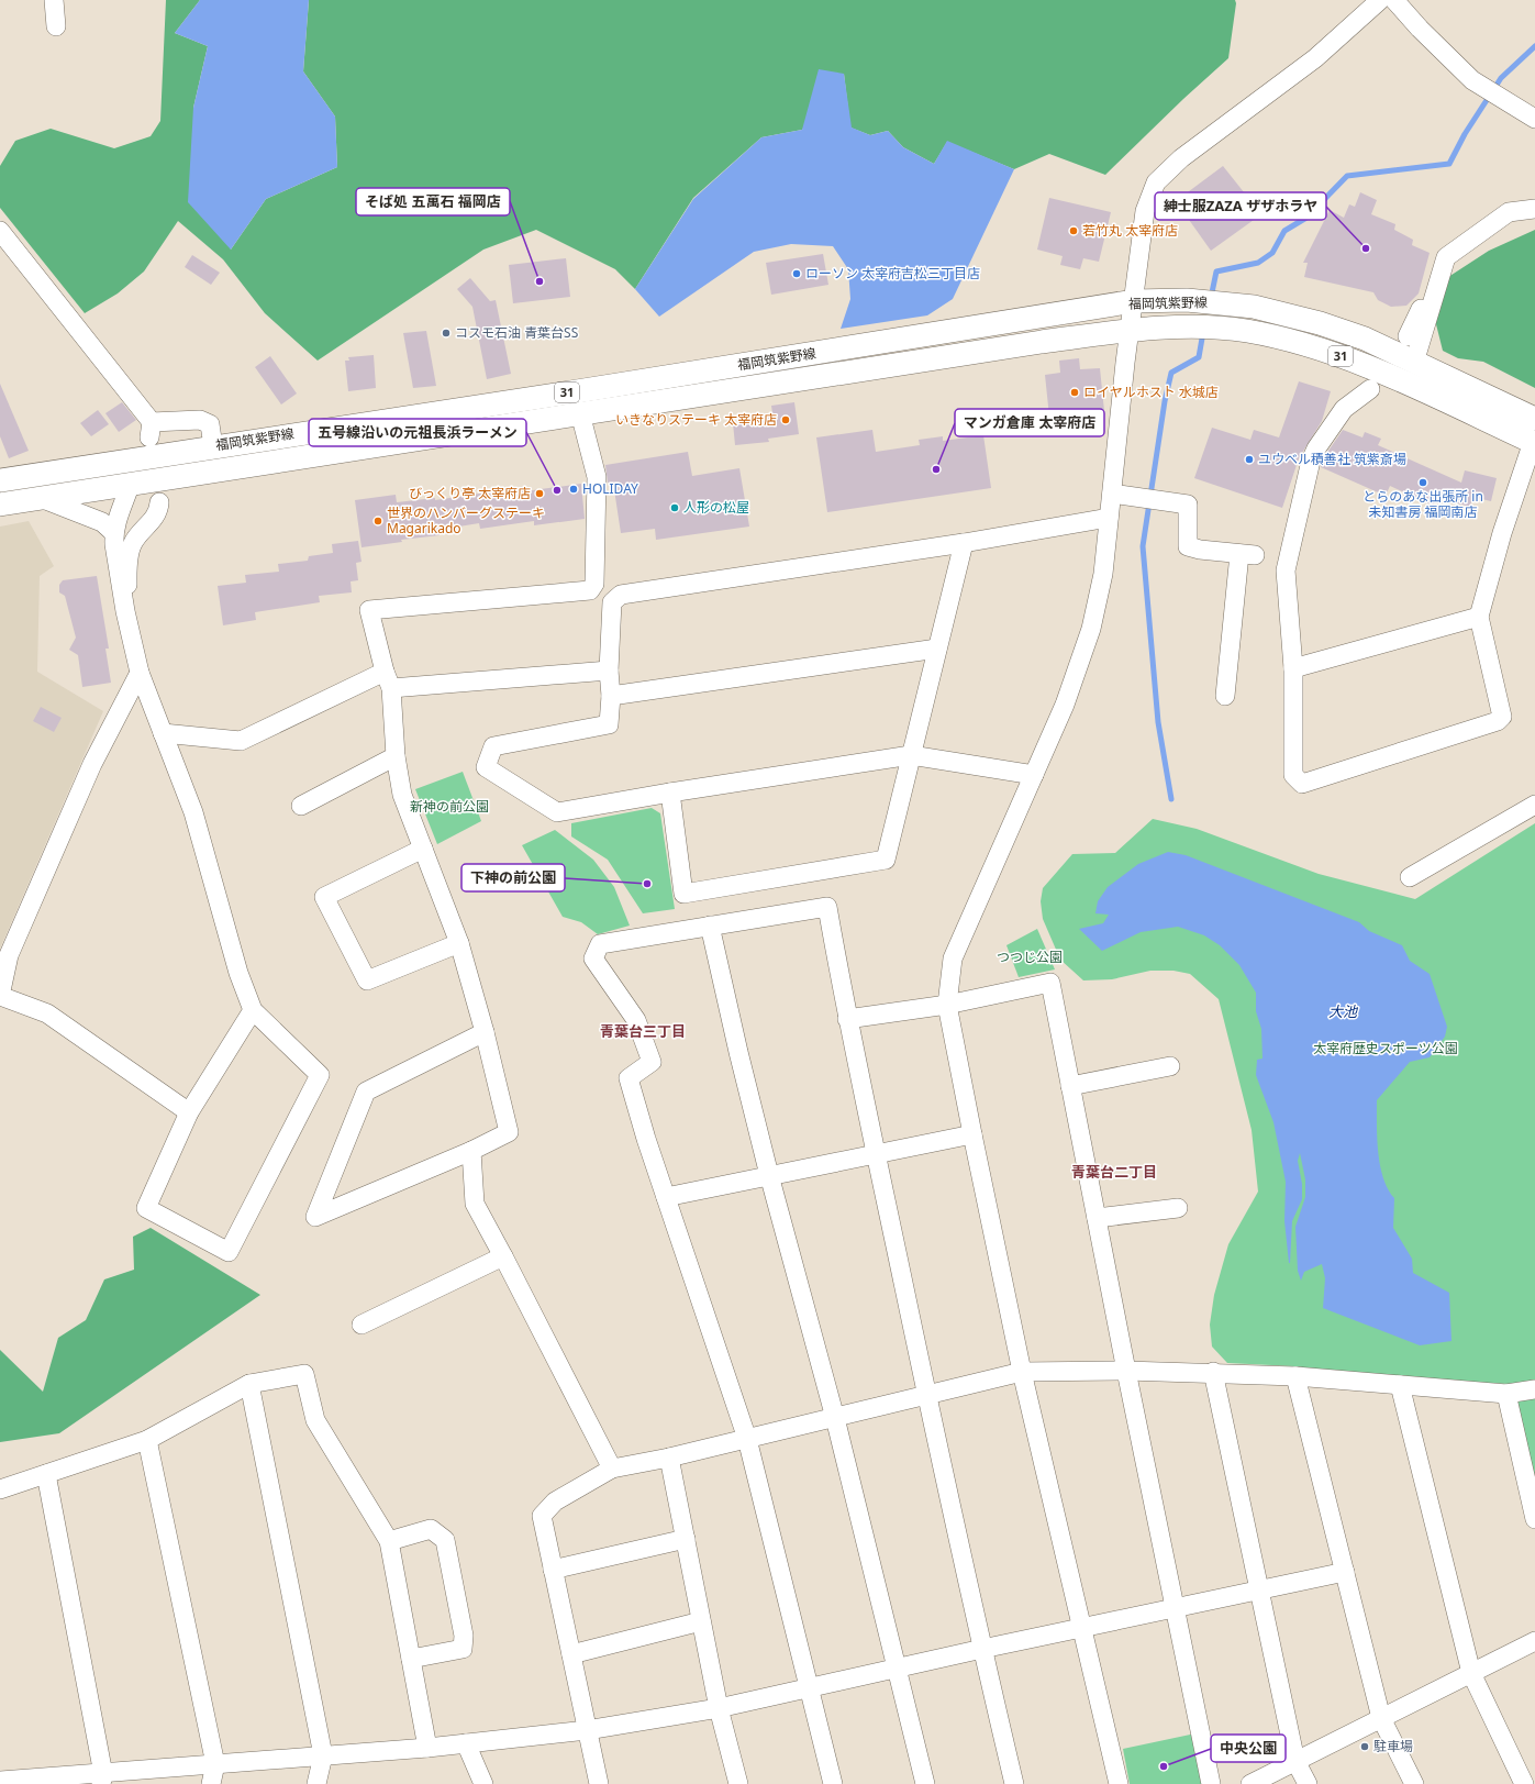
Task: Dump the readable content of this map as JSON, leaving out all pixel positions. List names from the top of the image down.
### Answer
{
  "streets": {
    "main road": ["福岡筑紫野線", "31"]
  },
  "districts": ["青葉台三丁目", "青葉台二丁目"],
  "water": ["大池"],
  "parks": ["新神の前公園", "つつじ公園", "太宰府歴史スポーツ公園"],
  "places": [
    "若竹丸 太宰府店",
    "紳士服ZAZA ザザホラヤ",
    "ローソン 太宰府吉松三丁目店",
    "そば処 五萬石 福岡店",
    "コスモ石油 青葉台SS",
    "ロイヤルホスト 水城店",
    "いきなりステーキ 太宰府店",
    "ユウベル積善社 筑紫斎場",
    "マンガ倉庫 太宰府店",
    "とらのあな出張所 in 未知書房 福岡南店",
    "HOLIDAY",
    "五号線沿いの元祖長浜ラーメン",
    "びっくり亭 太宰府店",
    "人形の松屋",
    "世界のハンバーグステーキ Magarikado",
    "下神の前公園",
    "駐車場",
    "中央公園"
  ]
}
